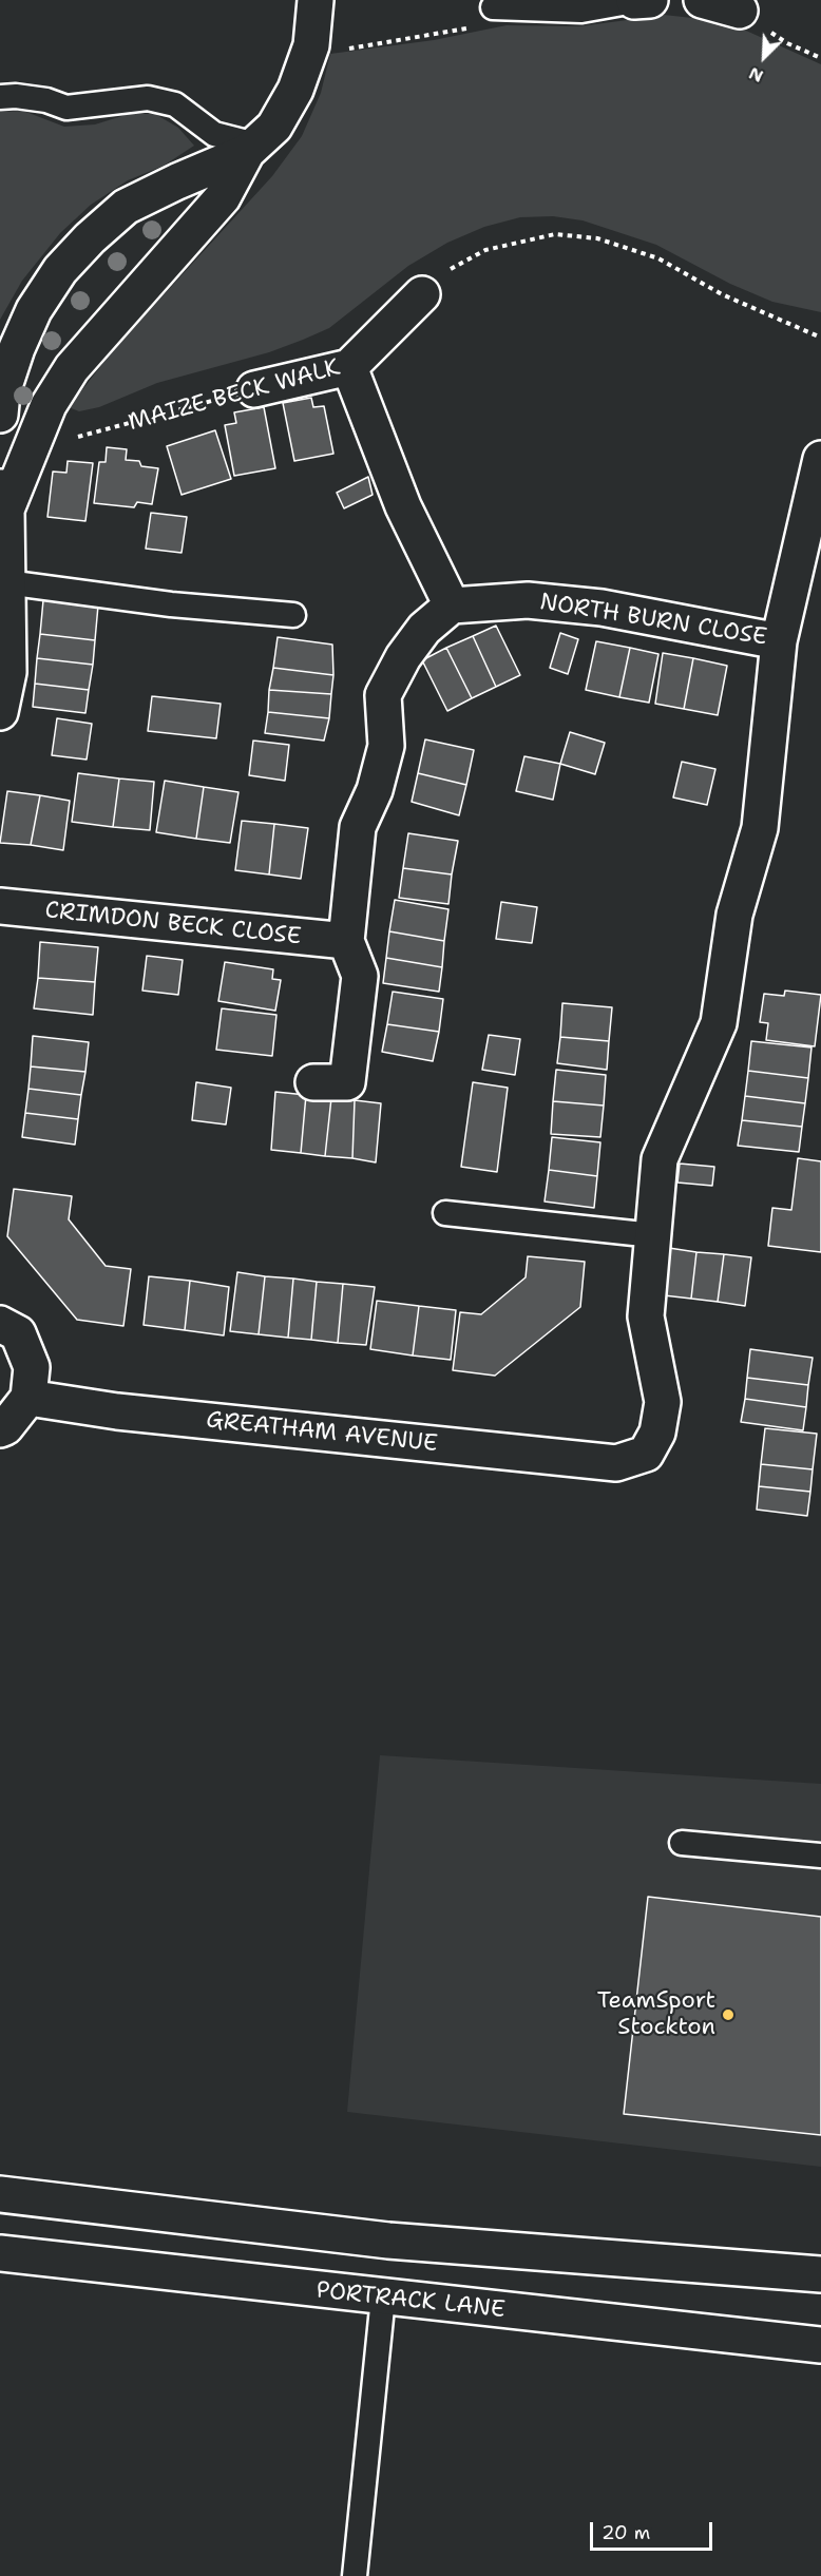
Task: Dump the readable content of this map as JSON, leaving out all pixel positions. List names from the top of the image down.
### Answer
{
  "streets": {
    "street": [
      "MAIZE BECK WALK",
      "NORTH BURN CLOSE",
      "CRIMDON BECK CLOSE",
      "GREATHAM AVENUE",
      "PORTRACK LANE"
    ]
  },
  "places": ["TeamSport Stockton"],
  "scale_bar": "20 m",
  "north": "bottom left"
}
